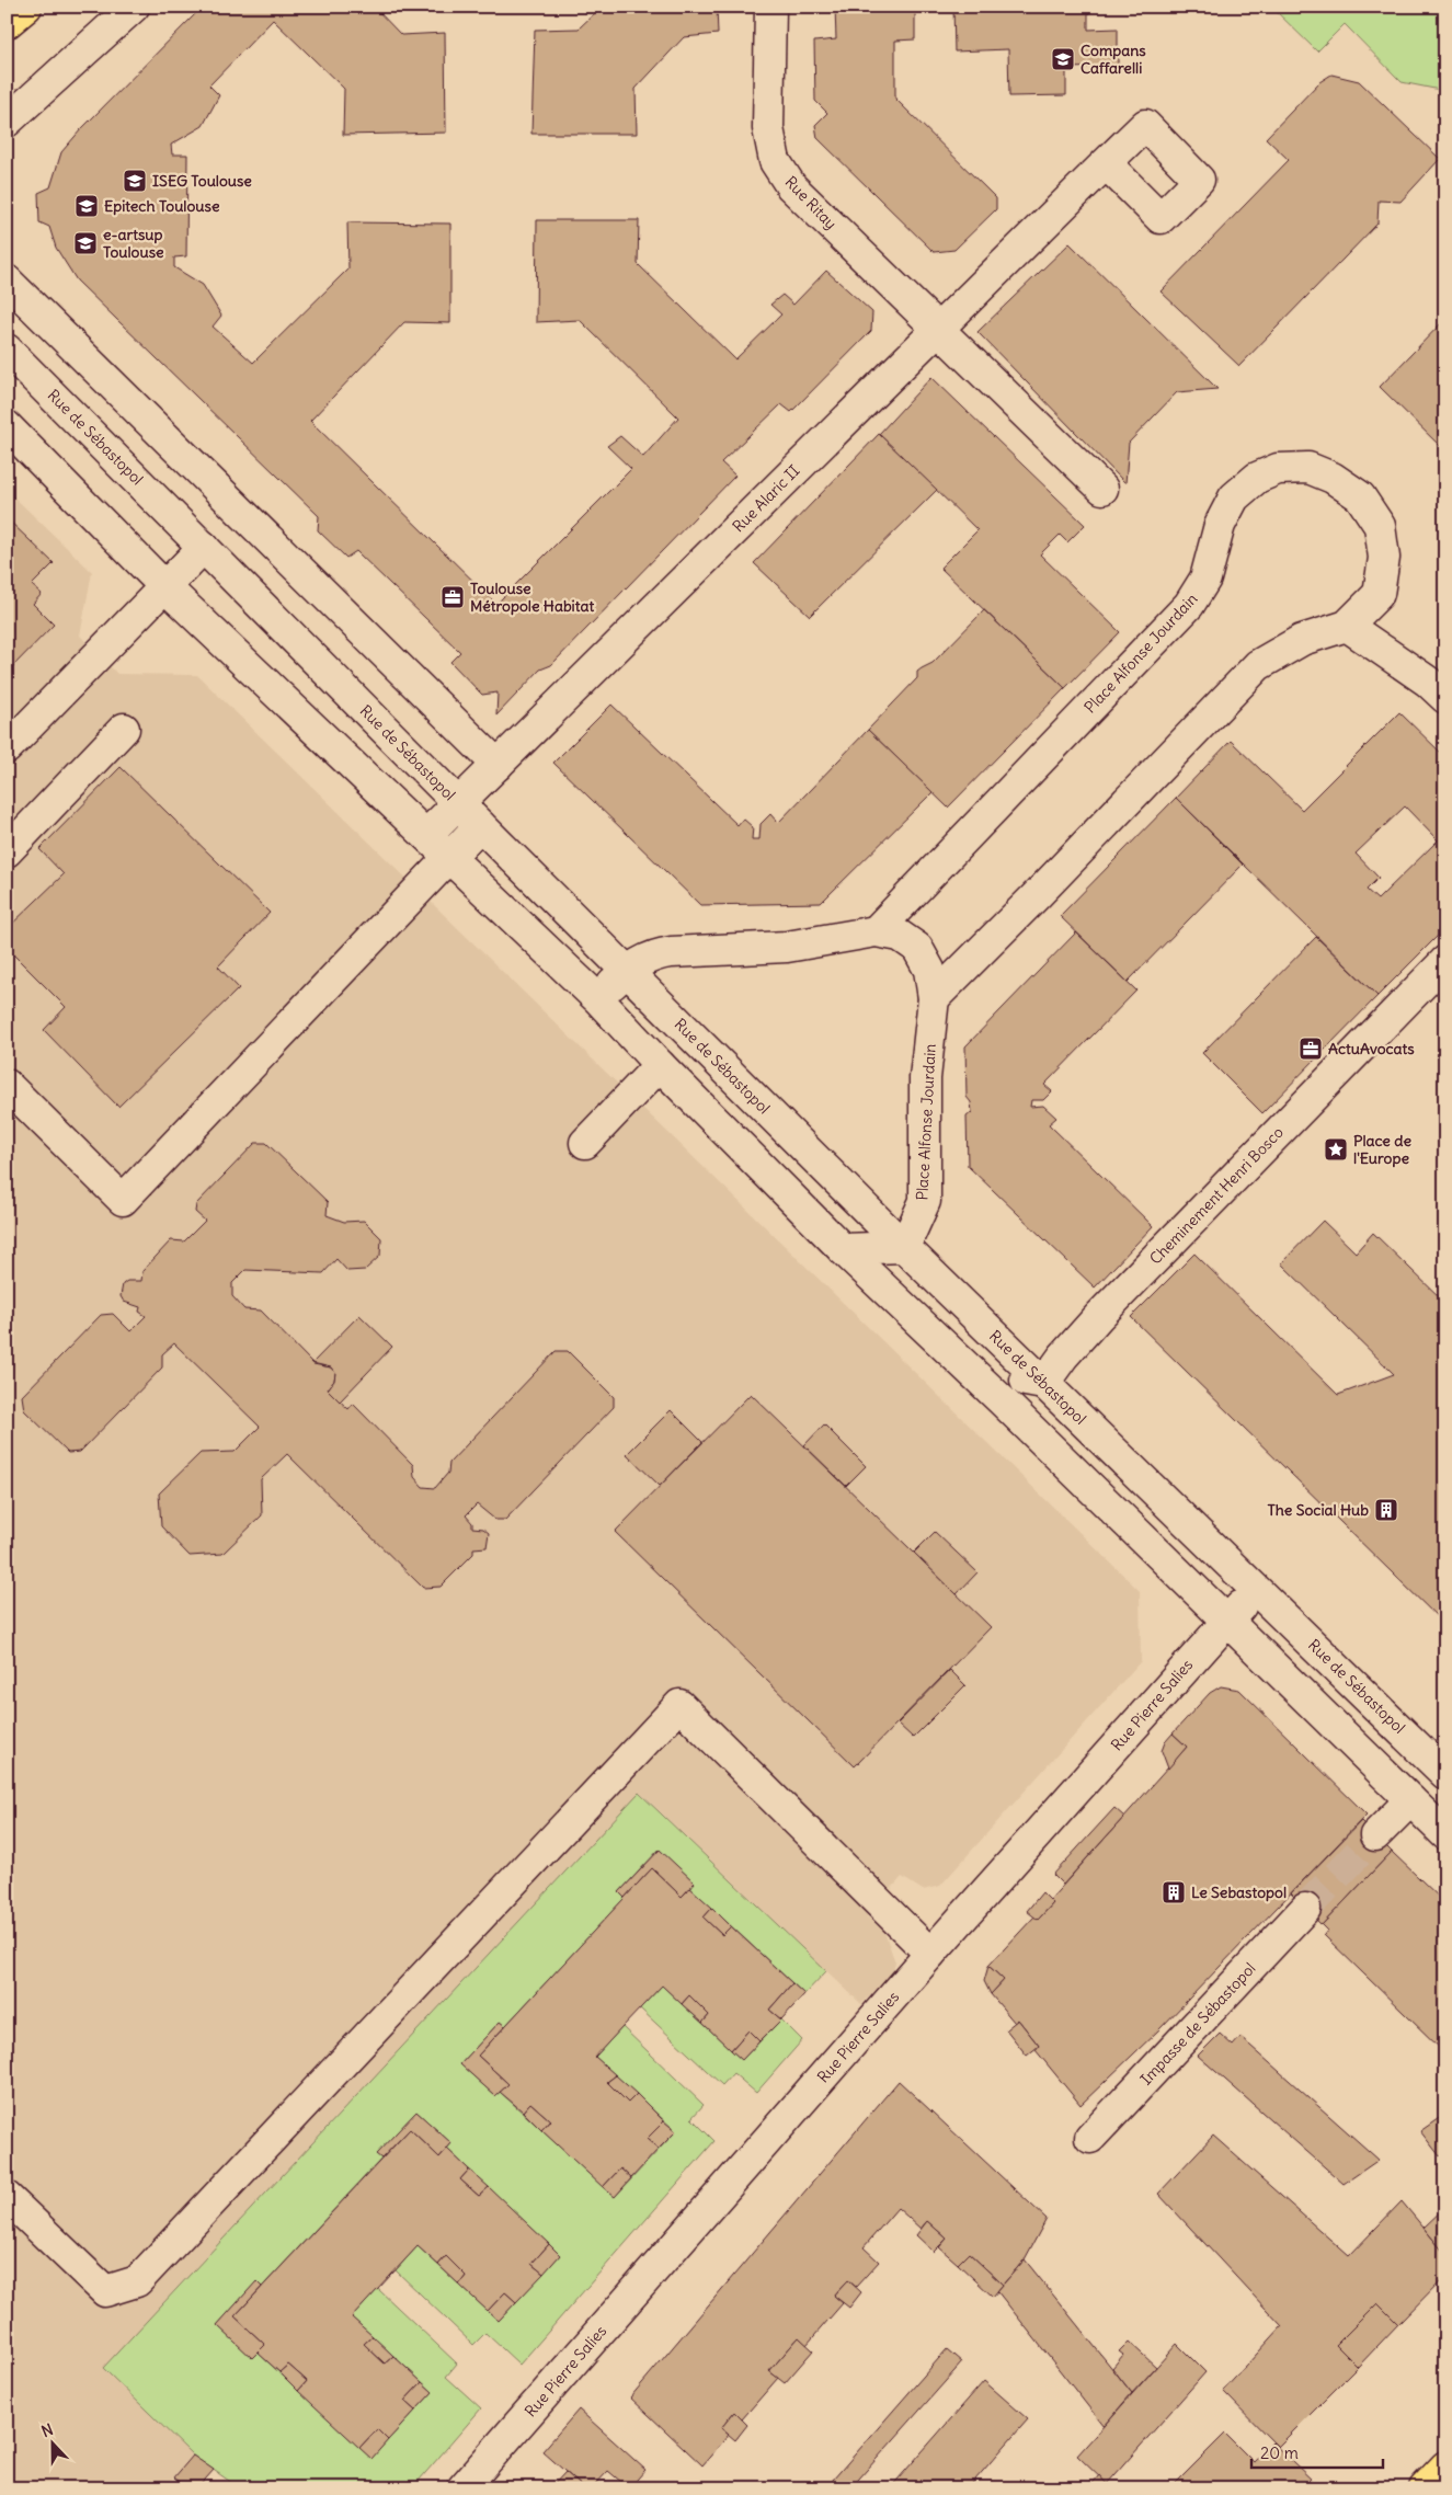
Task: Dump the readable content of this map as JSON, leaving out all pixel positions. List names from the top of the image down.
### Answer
{
  "streets": {
    "street": [
      "Rue Ritay",
      "Rue de Sébastopol",
      "Rue Alaric II",
      "Place Alfonse Jourdain",
      "Cheminement Henri Bosco",
      "Rue Pierre Salies",
      "Impasse de Sébastopol"
    ]
  },
  "crossings": [
    ["Rue Ritay", "Rue Alaric II"],
    ["Rue de Sébastopol", "Rue Alaric II"],
    ["Rue de Sébastopol", "Place Alfonse Jourdain"],
    ["Rue de Sébastopol", "Cheminement Henri Bosco"],
    ["Rue de Sébastopol", "Rue Pierre Salies"]
  ],
  "places": {
    "school or university": [
      "Compans Caffarelli",
      "ISEG Toulouse",
      "Epitech Toulouse",
      "e-artsup Toulouse"
    ],
    "office": ["Toulouse Métropole Habitat", "ActuAvocats"],
    "place": ["Place de l'Europe"],
    "building": ["The Social Hub", "Le Sebastopol"]
  },
  "scale_bar": "20 m",
  "north": "top"
}
